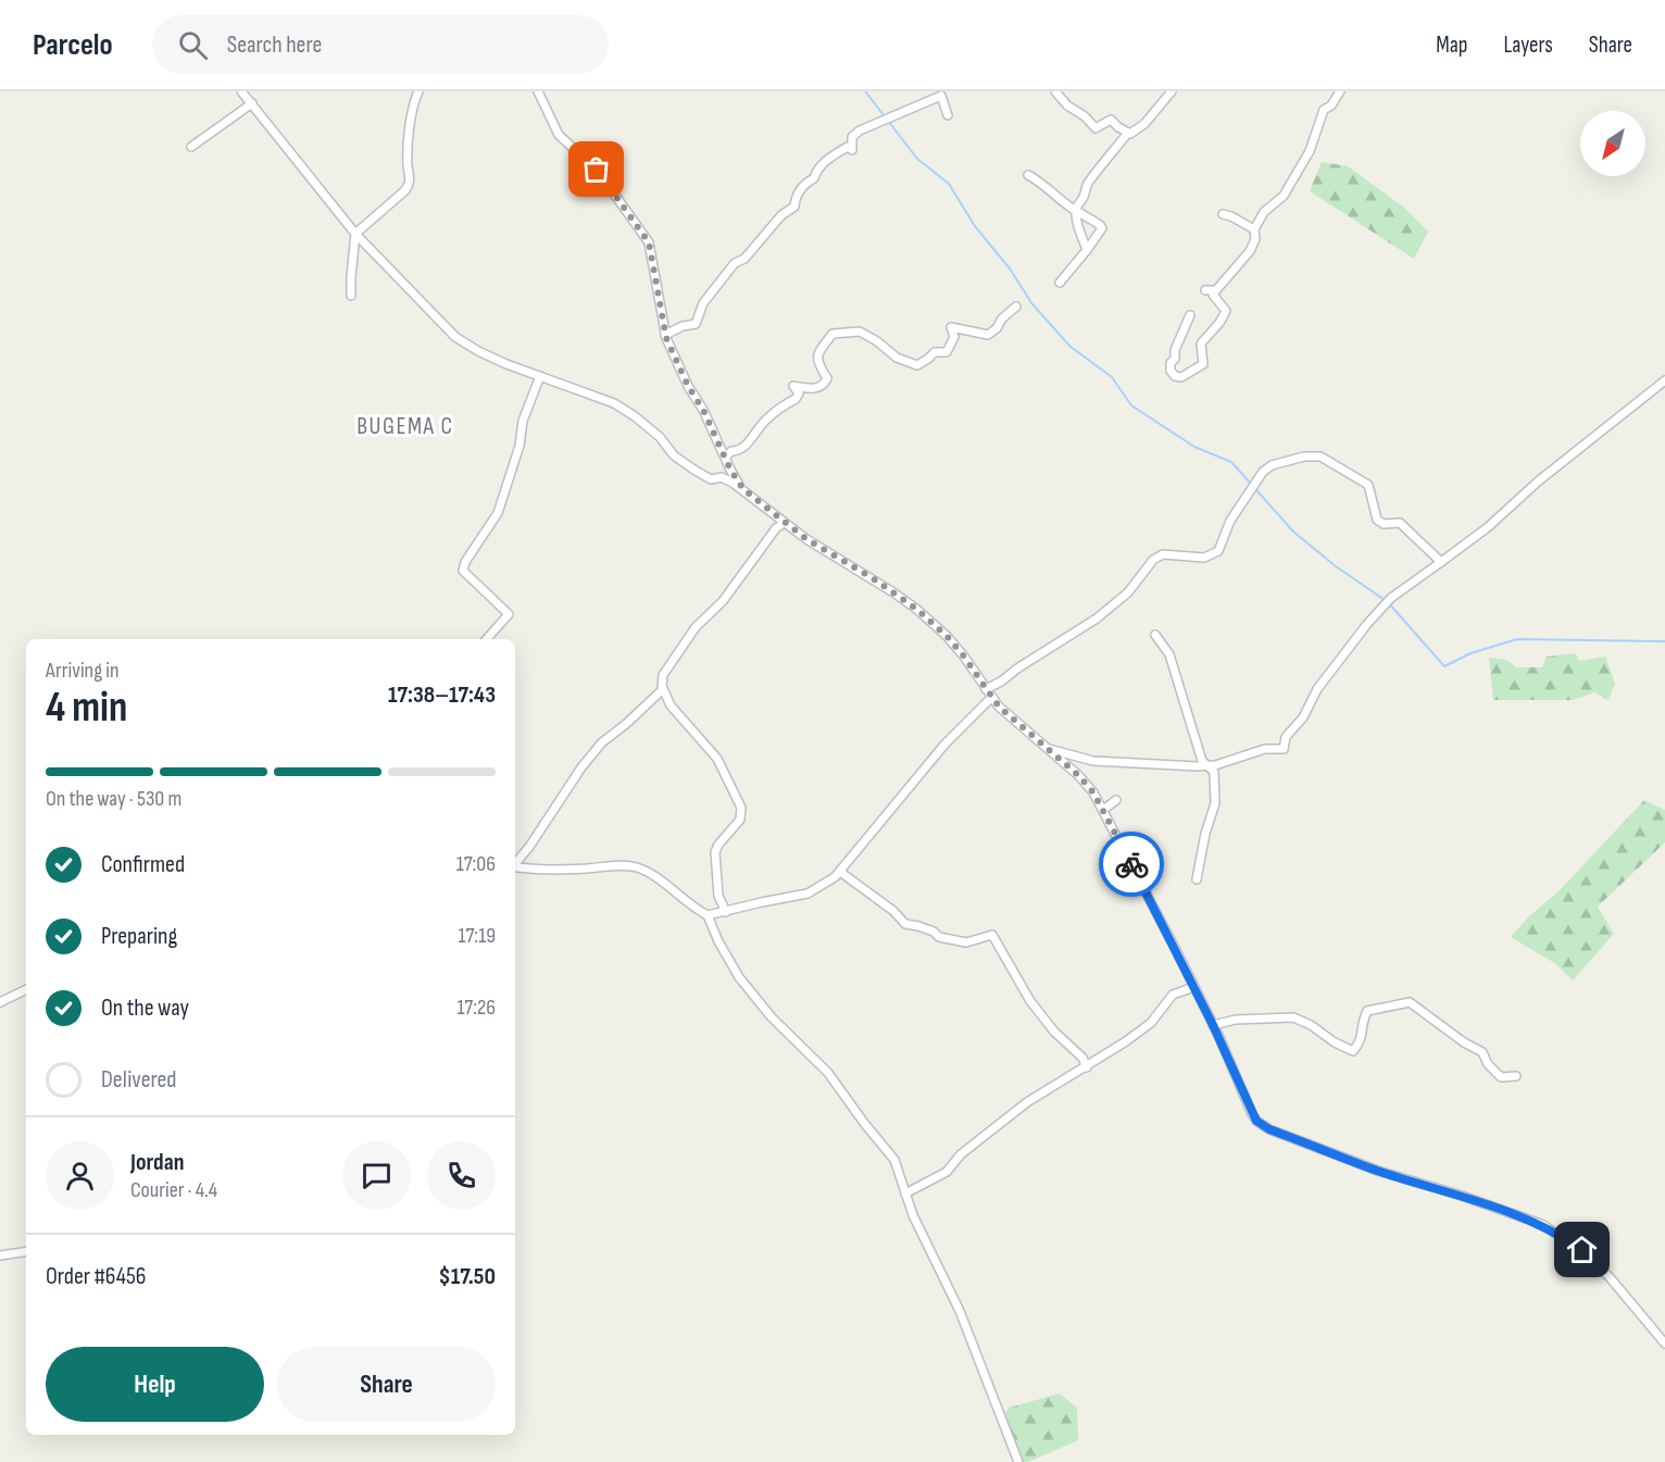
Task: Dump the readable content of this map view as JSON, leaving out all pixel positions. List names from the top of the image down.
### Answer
{
  "districts": ["BUGEMA C"],
  "north": "bottom left",
  "page": {
    "header": "Parcelo",
    "search": "Search here",
    "nav": ["Map", "Layers", "Share"],
    "heading": ["4 min", "Arriving in", "17:38–17:43"],
    "panel": [
      "Jordan",
      "Courier · 4.4",
      "Order #6456",
      "$17.50"
    ],
    "bar": "On the way · 530 m",
    "list": [
      ["Confirmed", "17:06"],
      ["Preparing", "17:19"],
      ["On the way", "17:26"],
      "Delivered"
    ],
    "buttons": ["Help", "Share"]
  }
}
